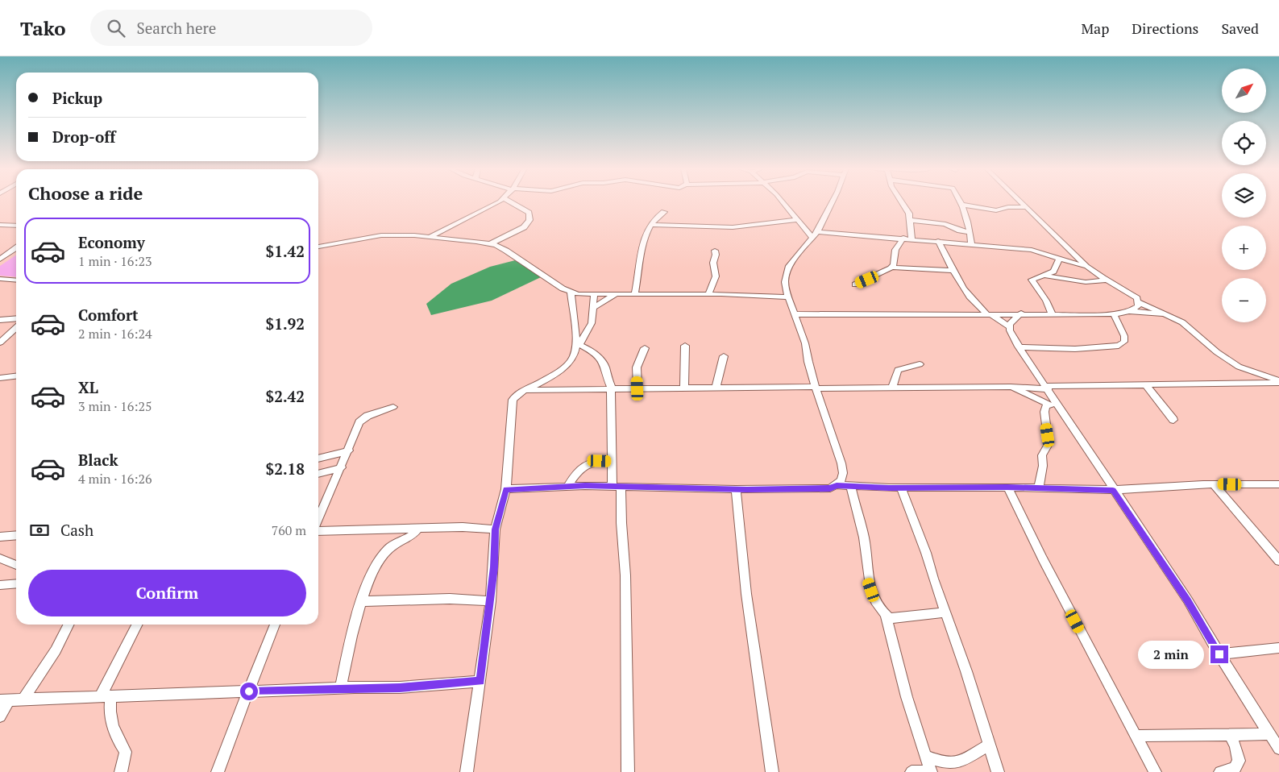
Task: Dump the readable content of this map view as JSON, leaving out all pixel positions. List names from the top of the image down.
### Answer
{
  "north": "top right",
  "page": {
    "header": "Tako",
    "search": "Search here",
    "nav": ["Map", "Directions", "Saved"],
    "map_buttons": ["+", "−"],
    "banner": ["Pickup", "Drop-off"],
    "heading": "Choose a ride",
    "list": [
      {
        "name": "Economy",
        "note": "1 min · 16:23",
        "value": "$1.42"
      },
      {
        "name": "Comfort",
        "note": "2 min · 16:24",
        "value": "$1.92"
      },
      {
        "name": "XL",
        "note": "3 min · 16:25",
        "value": "$2.42"
      },
      {
        "name": "Black",
        "note": "4 min · 16:26",
        "value": "$2.18"
      }
    ],
    "pay": ["Cash", "760 m"],
    "buttons": "Confirm",
    "bubble": "2 min"
  }
}
